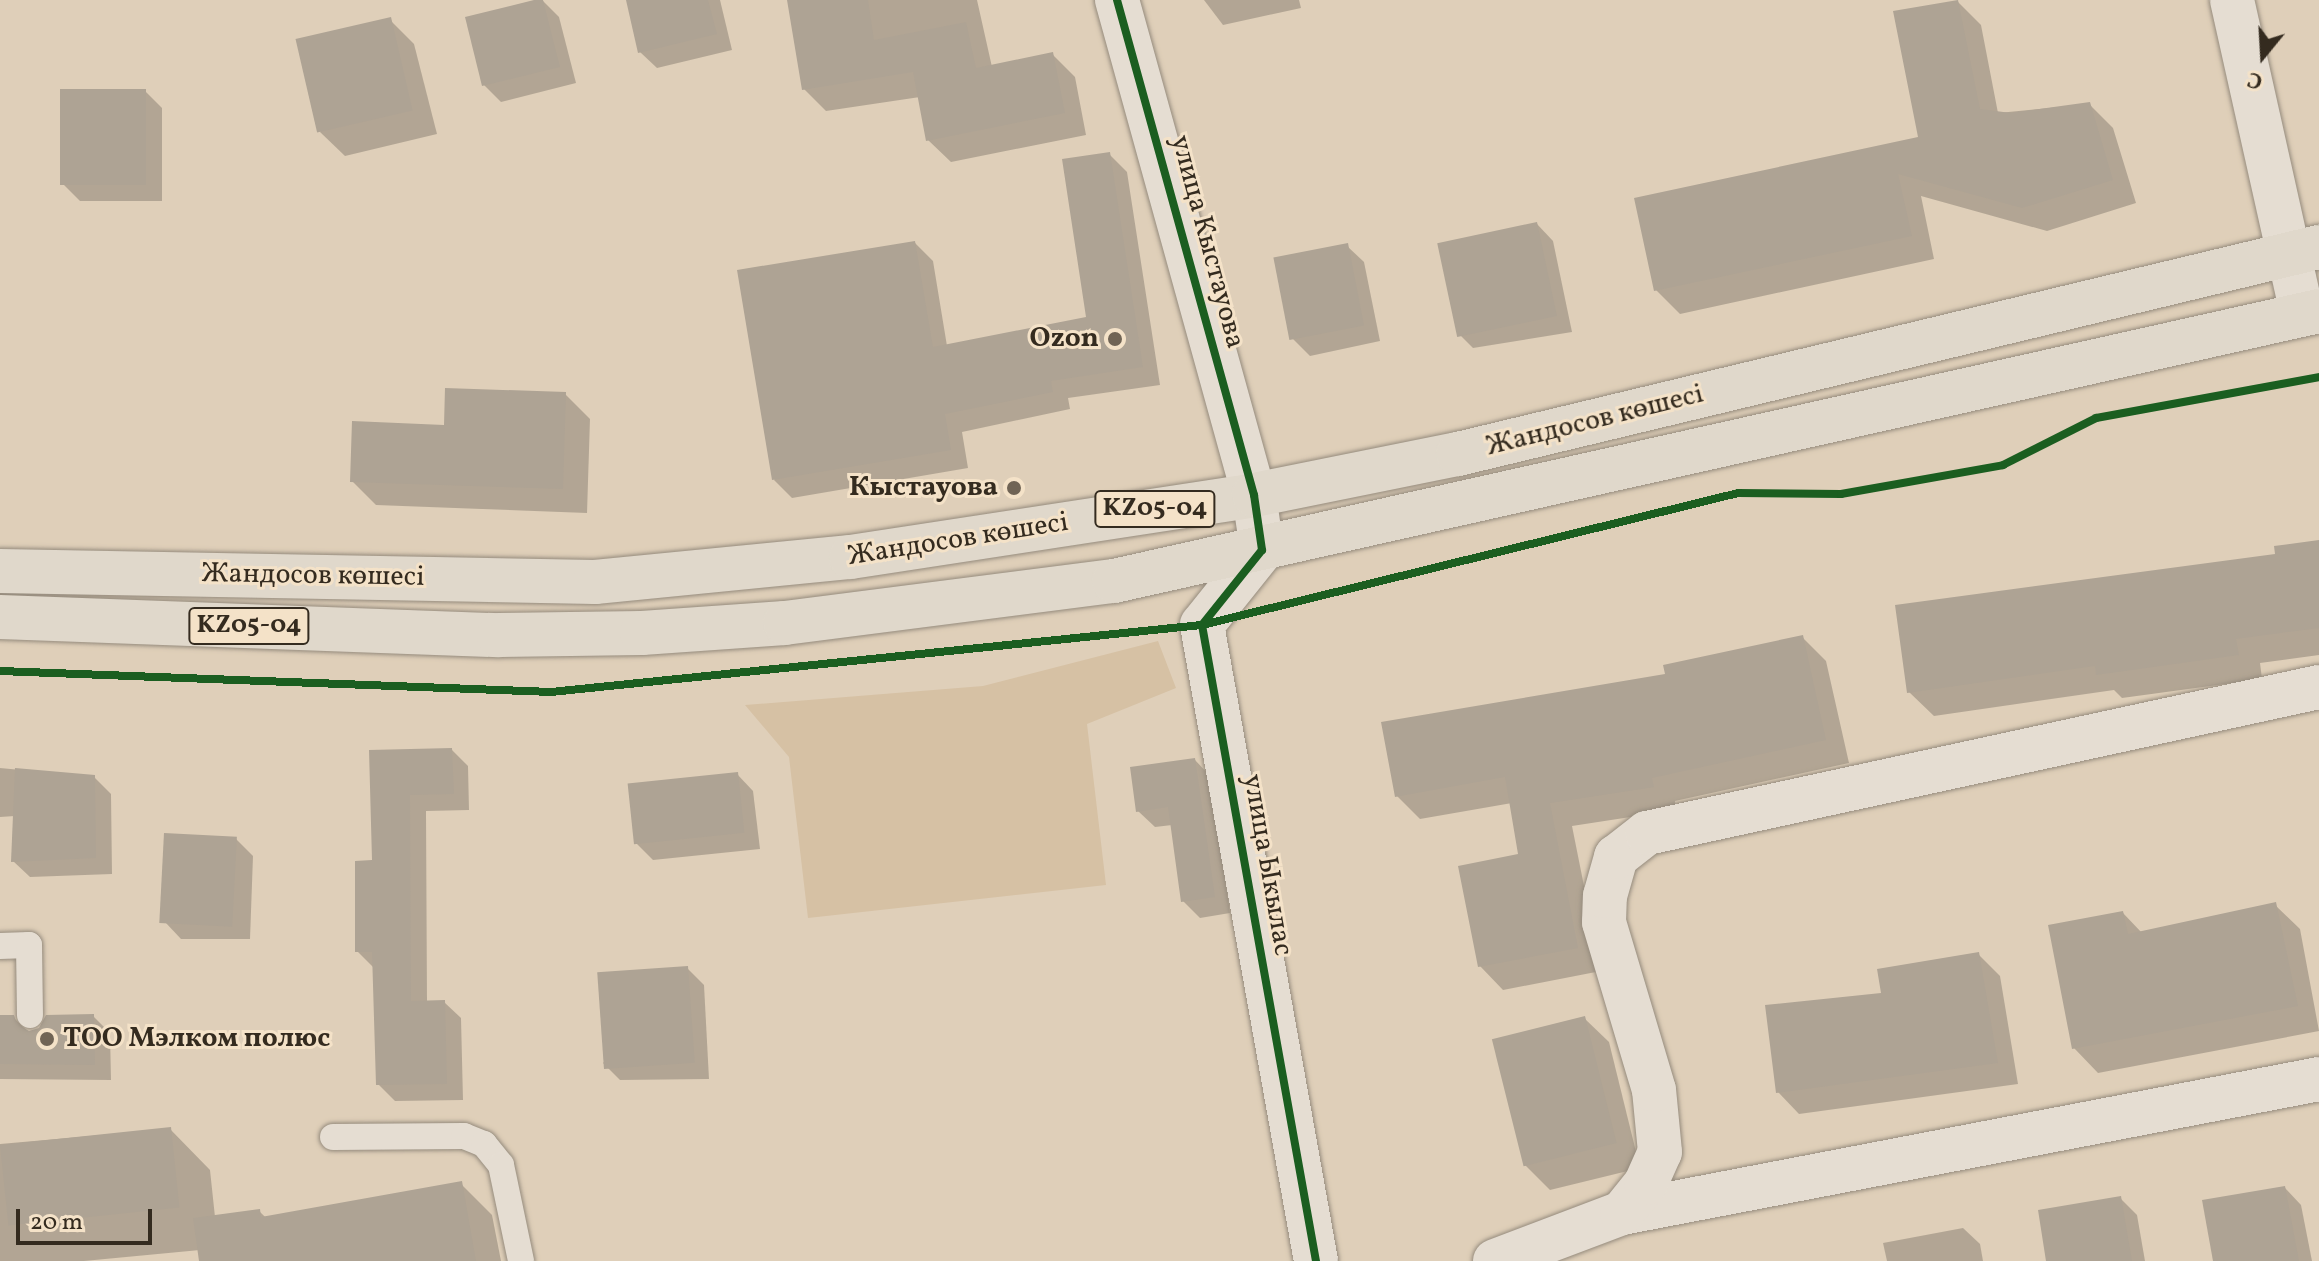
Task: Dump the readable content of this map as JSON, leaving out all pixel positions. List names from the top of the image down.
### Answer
{
  "streets": {
    "main road": ["Жандосов көшесі", "KZ05-04"],
    "street": ["улица Кыстауова", "улица Ыкылас"]
  },
  "crossings": [
    ["улица Кыстауова", "Жандосов көшесі"],
    ["Жандосов көшесі", "улица Ыкылас"]
  ],
  "places": ["Ozon", "Кыстауова", "ТОО Мэлком полюс"],
  "scale_bar": "20 m",
  "north": "bottom"
}
